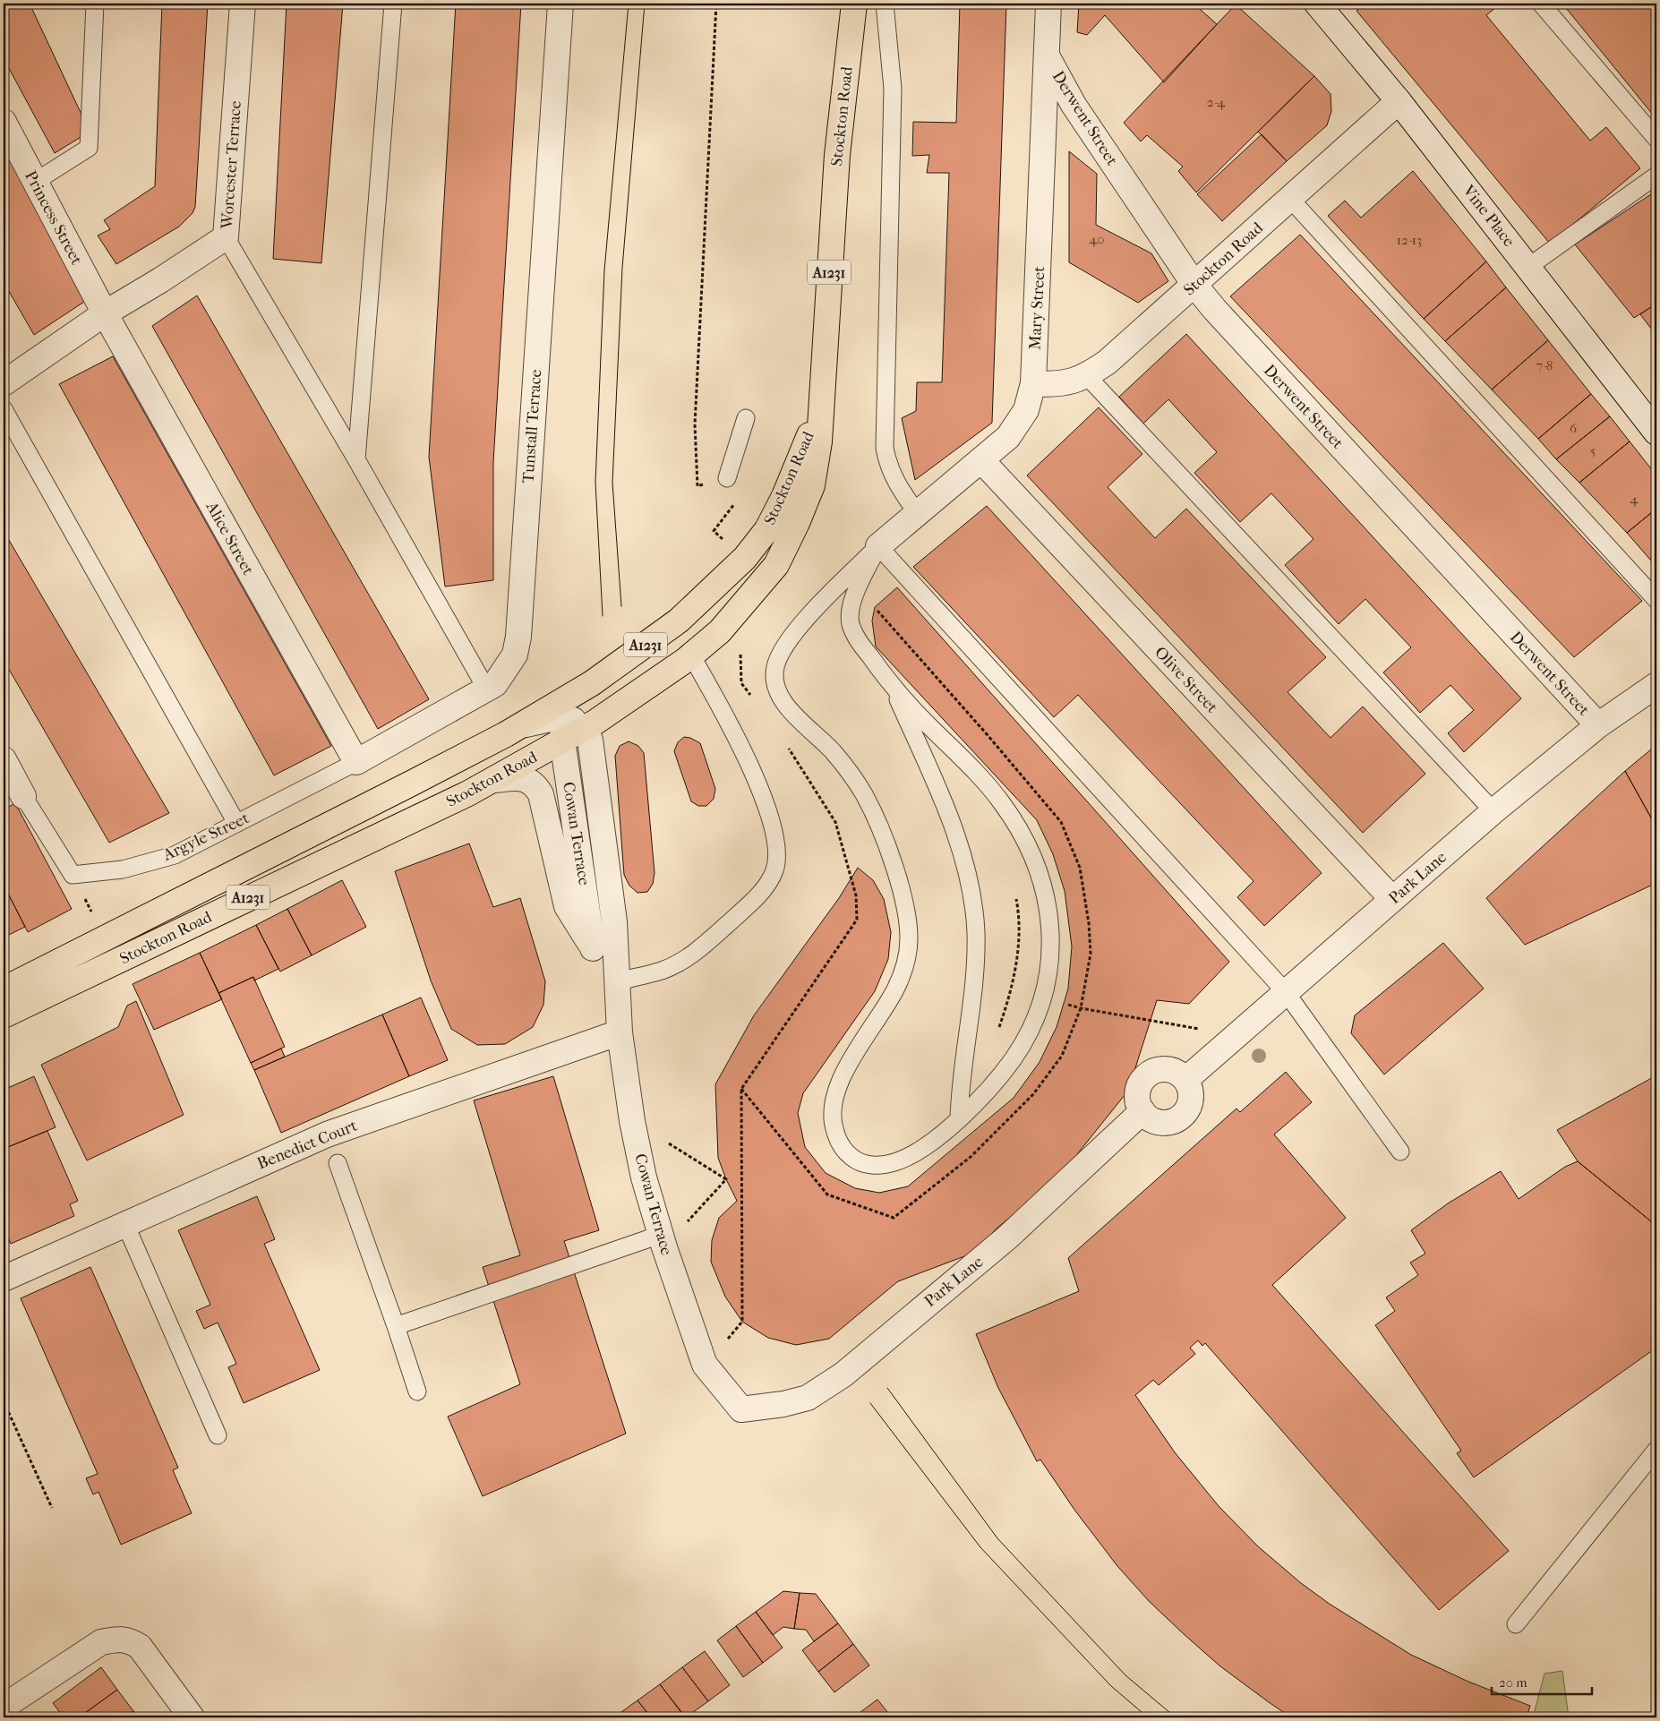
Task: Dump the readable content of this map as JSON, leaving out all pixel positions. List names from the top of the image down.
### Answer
{
  "streets": {
    "highway": ["Stockton Road", "A1231"],
    "street": [
      "Derwent Street",
      "Worcester Terrace",
      "Vine Place",
      "Princess Street",
      "Mary Street",
      "Tunstall Terrace",
      "Alice Street",
      "Olive Street",
      "Cowan Terrace",
      "Park Lane",
      "Benedict Court"
    ],
    "lane": ["Argyle Street"]
  },
  "crossings": [
    ["Stockton Road", "Derwent Street"],
    ["Stockton Road", "Vine Place"],
    ["Stockton Road", "Mary Street"],
    ["Stockton Road", "Cowan Terrace"],
    ["Derwent Street", "Mary Street"],
    ["Derwent Street", "Park Lane"],
    ["Worcester Terrace", "Princess Street"],
    ["Worcester Terrace", "Alice Street"],
    ["Princess Street", "Alice Street"],
    ["Mary Street", "Olive Street"],
    ["Tunstall Terrace", "Alice Street"],
    ["Tunstall Terrace", "Argyle Street"],
    ["Alice Street", "Argyle Street"],
    ["Olive Street", "Park Lane"],
    ["Cowan Terrace", "Park Lane"],
    ["Cowan Terrace", "Benedict Court"]
  ],
  "house_numbers": [
    "2-4",
    "40",
    "12-13",
    "7-8",
    "6",
    "5",
    "4"
  ],
  "scale_bar": "20 m"
}
